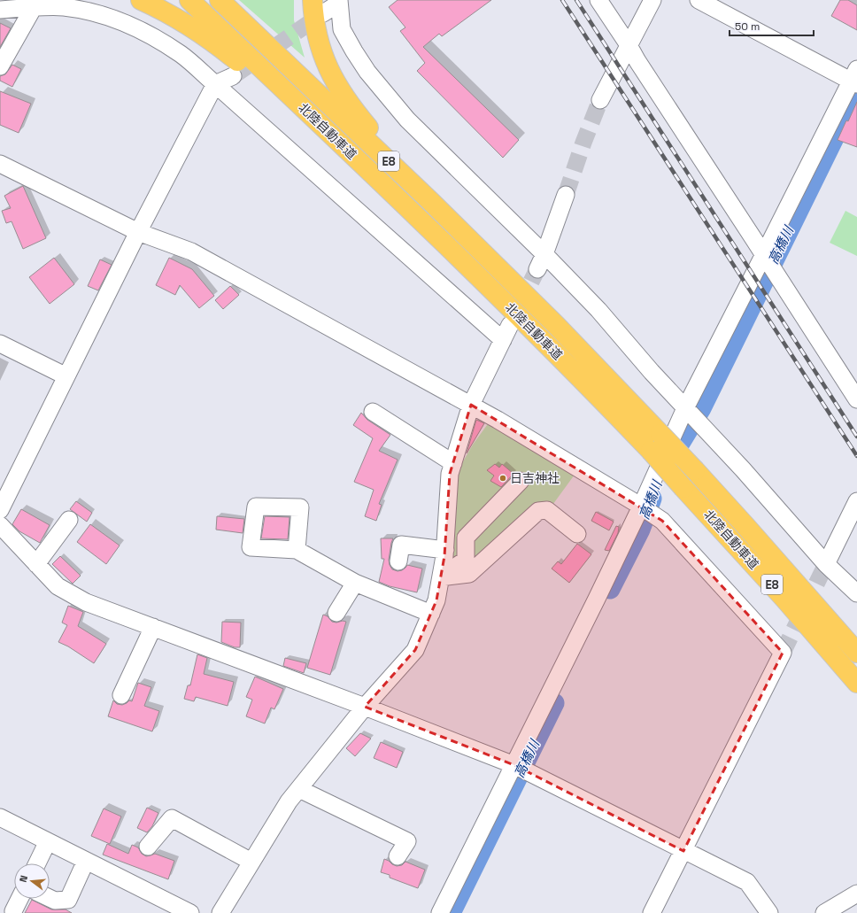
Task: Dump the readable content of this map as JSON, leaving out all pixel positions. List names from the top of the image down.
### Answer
{
  "streets": {
    "highway": ["北陸自動車道", "E8"]
  },
  "water": ["高橋川"],
  "places": ["日吉神社"],
  "scale_bar": "50 m",
  "north": "left"
}
